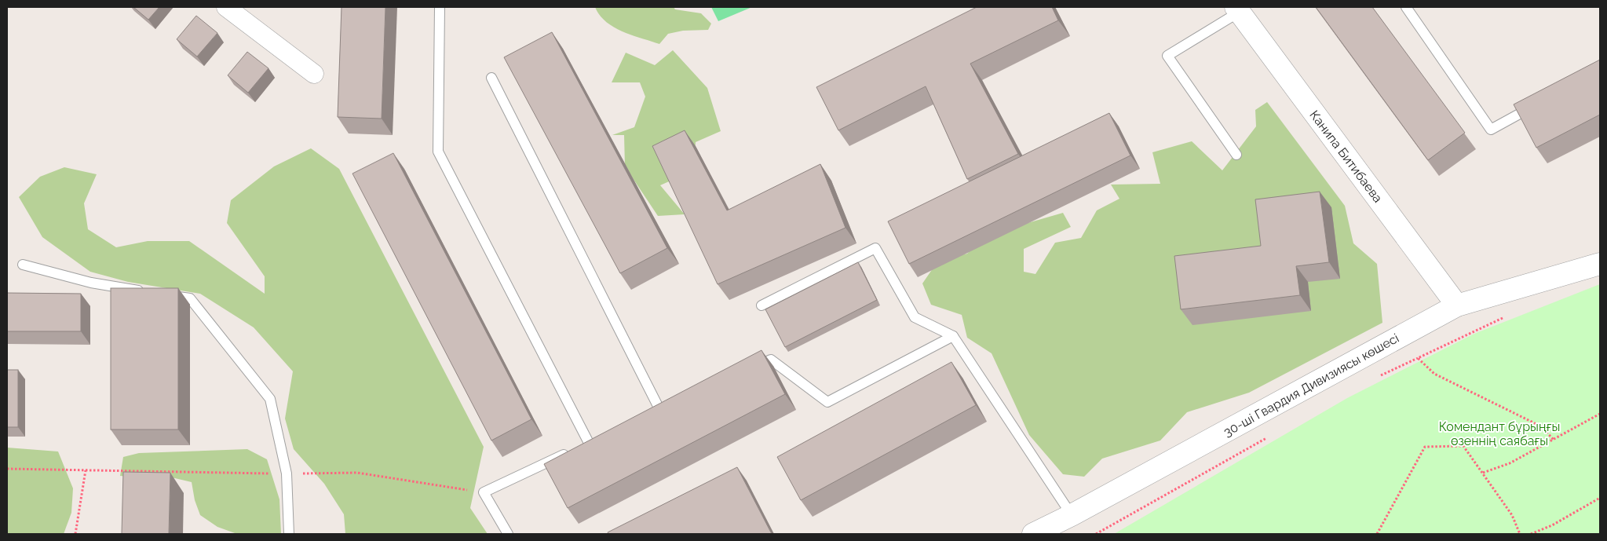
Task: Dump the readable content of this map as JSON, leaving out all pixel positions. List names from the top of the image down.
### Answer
{
  "streets": {
    "street": ["Канипа Битибаева", "30-ші Гвардия Дивизиясы көшесі"]
  },
  "crossings": [
    ["Канипа Битибаева", "30-ші Гвардия Дивизиясы көшесі"]
  ],
  "parks": ["Комендант бұрыңғы өзеннің саябағы"]
}
